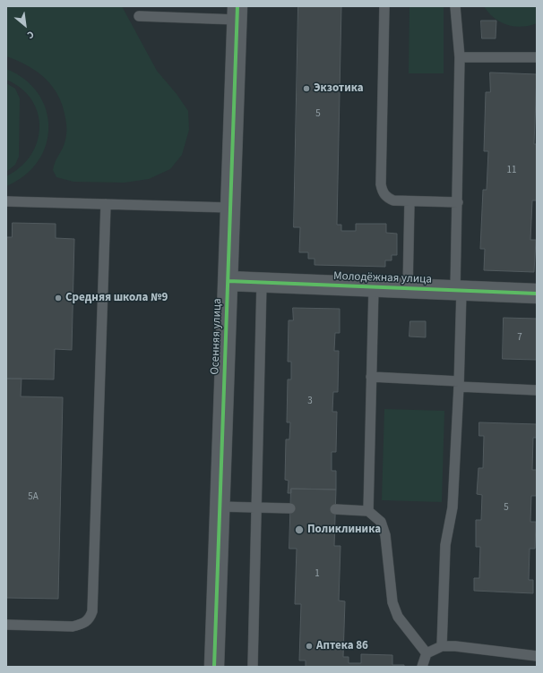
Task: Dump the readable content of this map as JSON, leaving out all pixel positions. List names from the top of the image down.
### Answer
{
  "streets": {
    "street": ["Молодёжная улица", "Осенняя улица"]
  },
  "crossings": [
    ["Молодёжная улица", "Осенняя улица"]
  ],
  "places": [
    "Экзотика",
    "Средняя школа №9",
    "Поликлиника",
    "Аптека 86"
  ],
  "house_numbers": [
    "5",
    "11",
    "7",
    "3",
    "5А",
    "5",
    "1"
  ],
  "north": "bottom right"
}
